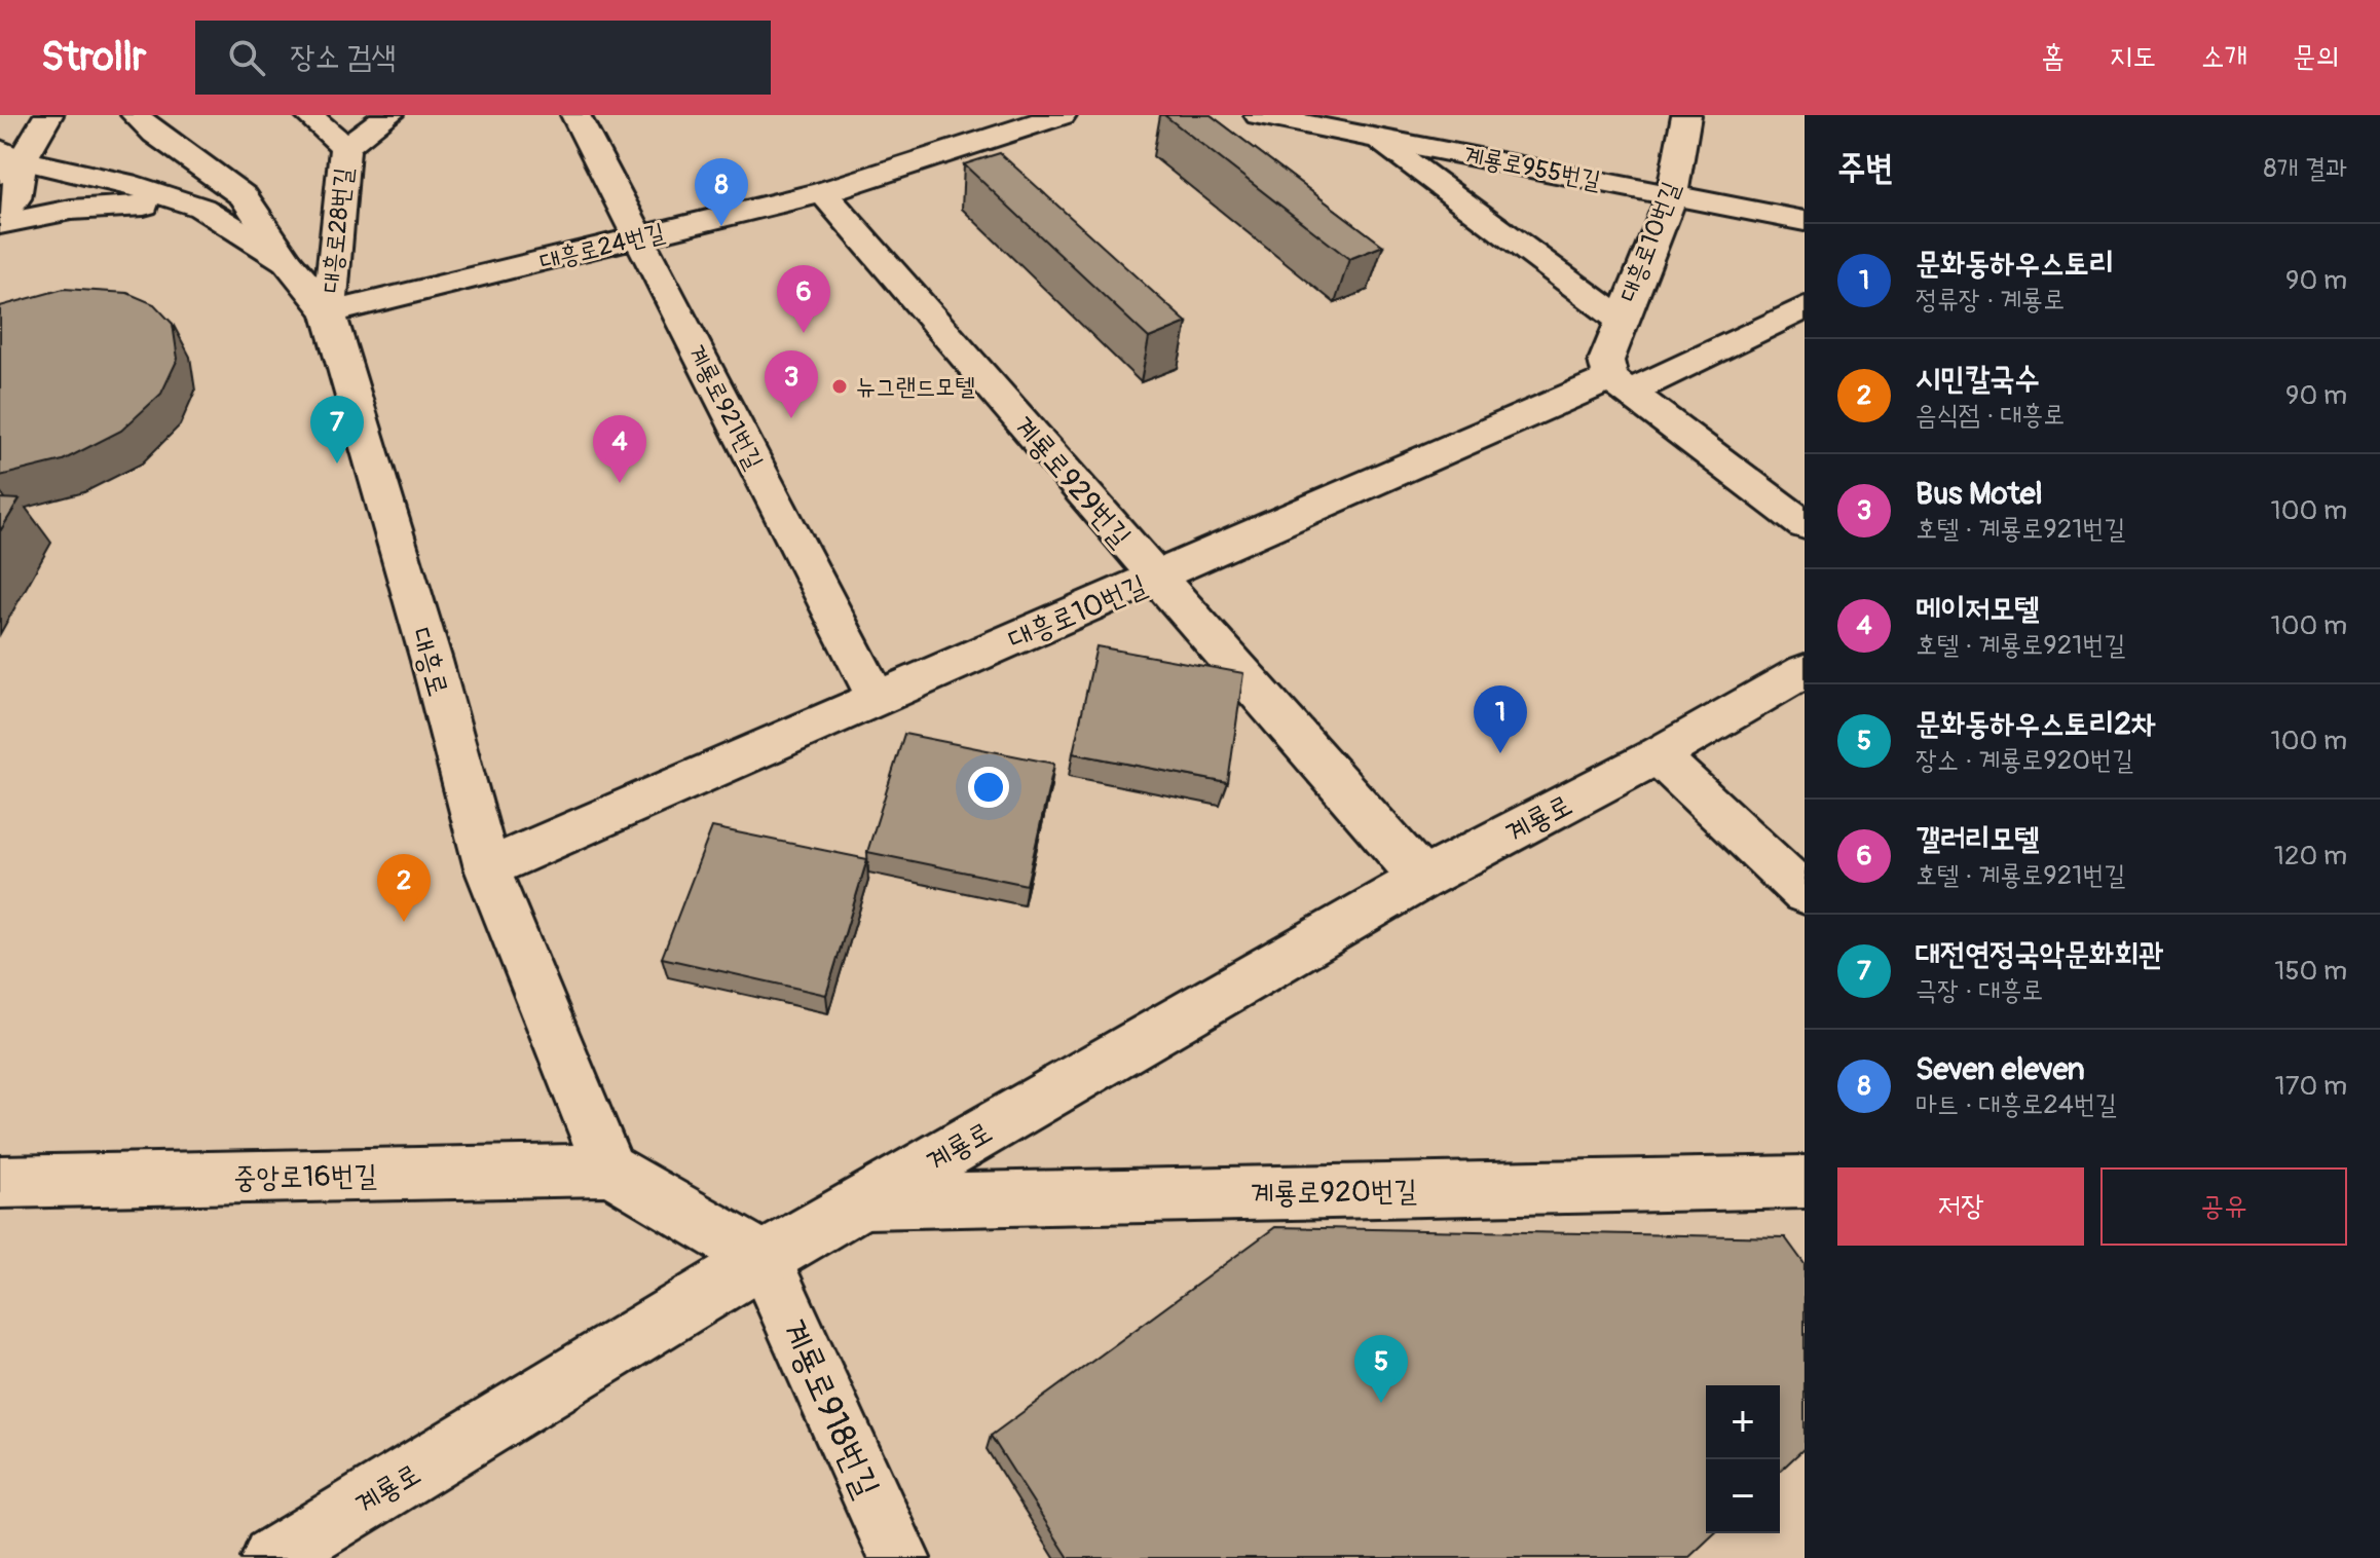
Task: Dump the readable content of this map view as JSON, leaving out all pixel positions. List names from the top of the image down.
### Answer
{
  "streets": {
    "street": [
      "계룡로955번길",
      "대흥로28번길",
      "대흥로10번길",
      "대흥로24번길",
      "계룡로921번길",
      "계룡로929번길",
      "대흥로",
      "계룡로",
      "중앙로16번길",
      "계룡로920번길",
      "계룡로918번길"
    ]
  },
  "crossings": [
    ["계룡로955번길", "대흥로10번길"],
    ["대흥로28번길", "대흥로24번길"],
    ["대흥로28번길", "대흥로"],
    ["대흥로10번길", "계룡로921번길"],
    ["대흥로10번길", "계룡로929번길"],
    ["대흥로10번길", "대흥로"],
    ["대흥로24번길", "계룡로921번길"],
    ["대흥로24번길", "계룡로929번길"],
    ["대흥로24번길", "대흥로"],
    ["계룡로929번길", "계룡로"],
    ["대흥로", "중앙로16번길"],
    ["계룡로", "계룡로920번길"],
    ["계룡로", "계룡로918번길"]
  ],
  "places": ["뉴그랜드모텔"],
  "page": {
    "header": "Strollr",
    "search": "장소 검색",
    "nav": [
      "홈",
      "지도",
      "소개",
      "문의"
    ],
    "heading": ["주변", "8개 결과"],
    "pins": [
      "8",
      "6",
      "3",
      "7",
      "4",
      "1",
      "2",
      "5"
    ],
    "list": [
      {
        "mark": "1",
        "name": "문화동하우스토리",
        "note": "정류장 · 계룡로",
        "value": "90 m"
      },
      {
        "mark": "2",
        "name": "시민칼국수",
        "note": "음식점 · 대흥로",
        "value": "90 m"
      },
      {
        "mark": "3",
        "name": "Bus Motel",
        "note": "호텔 · 계룡로921번길",
        "value": "100 m"
      },
      {
        "mark": "4",
        "name": "메이저모텔",
        "note": "호텔 · 계룡로921번길",
        "value": "100 m"
      },
      {
        "mark": "5",
        "name": "문화동하우스토리2차",
        "note": "장소 · 계룡로920번길",
        "value": "100 m"
      },
      {
        "mark": "6",
        "name": "갤러리모텔",
        "note": "호텔 · 계룡로921번길",
        "value": "120 m"
      },
      {
        "mark": "7",
        "name": "대전연정국악문화회관",
        "note": "극장 · 대흥로",
        "value": "150 m"
      },
      {
        "mark": "8",
        "name": "Seven eleven",
        "note": "마트 · 대흥로24번길",
        "value": "170 m"
      }
    ],
    "buttons": ["저장", "공유"],
    "map_buttons": ["+", "−"]
  }
}
